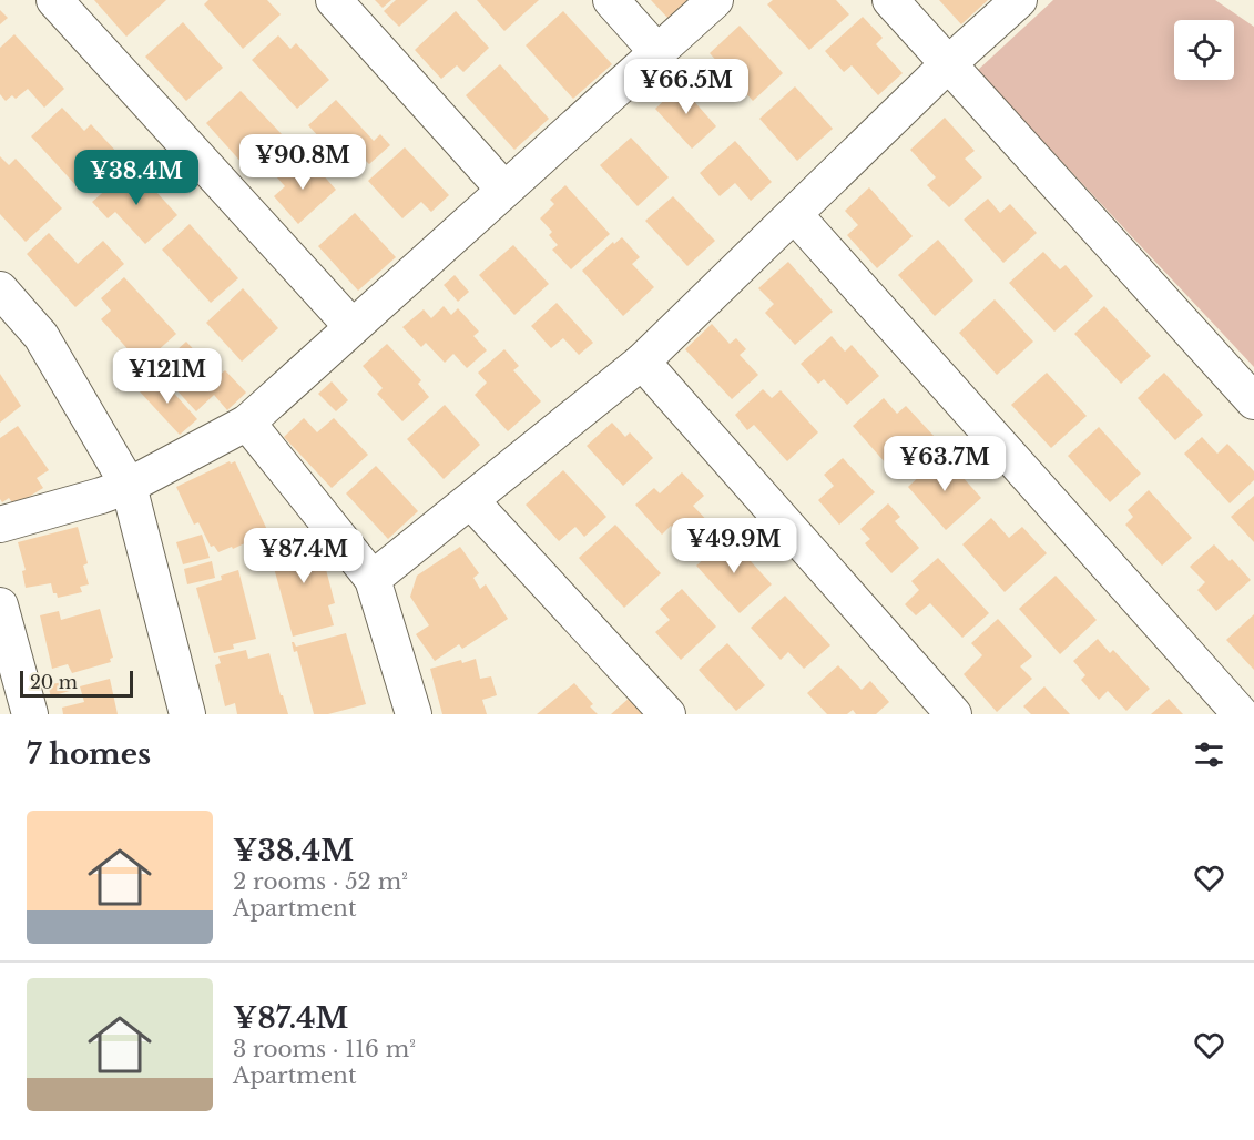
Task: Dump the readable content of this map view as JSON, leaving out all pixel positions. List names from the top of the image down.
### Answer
{
  "scale_bar": "20 m",
  "page": {
    "price": [
      "¥66.5M",
      "¥90.8M",
      "¥38.4M",
      "¥121M",
      "¥63.7M",
      "¥49.9M",
      "¥87.4M"
    ],
    "scale": "20 m",
    "heading": "7 homes",
    "list": [
      {
        "name": "¥38.4M",
        "note": "2 rooms · 52 m² · Apartment"
      },
      {
        "name": "¥87.4M",
        "note": "3 rooms · 116 m² · Apartment"
      }
    ]
  }
}
